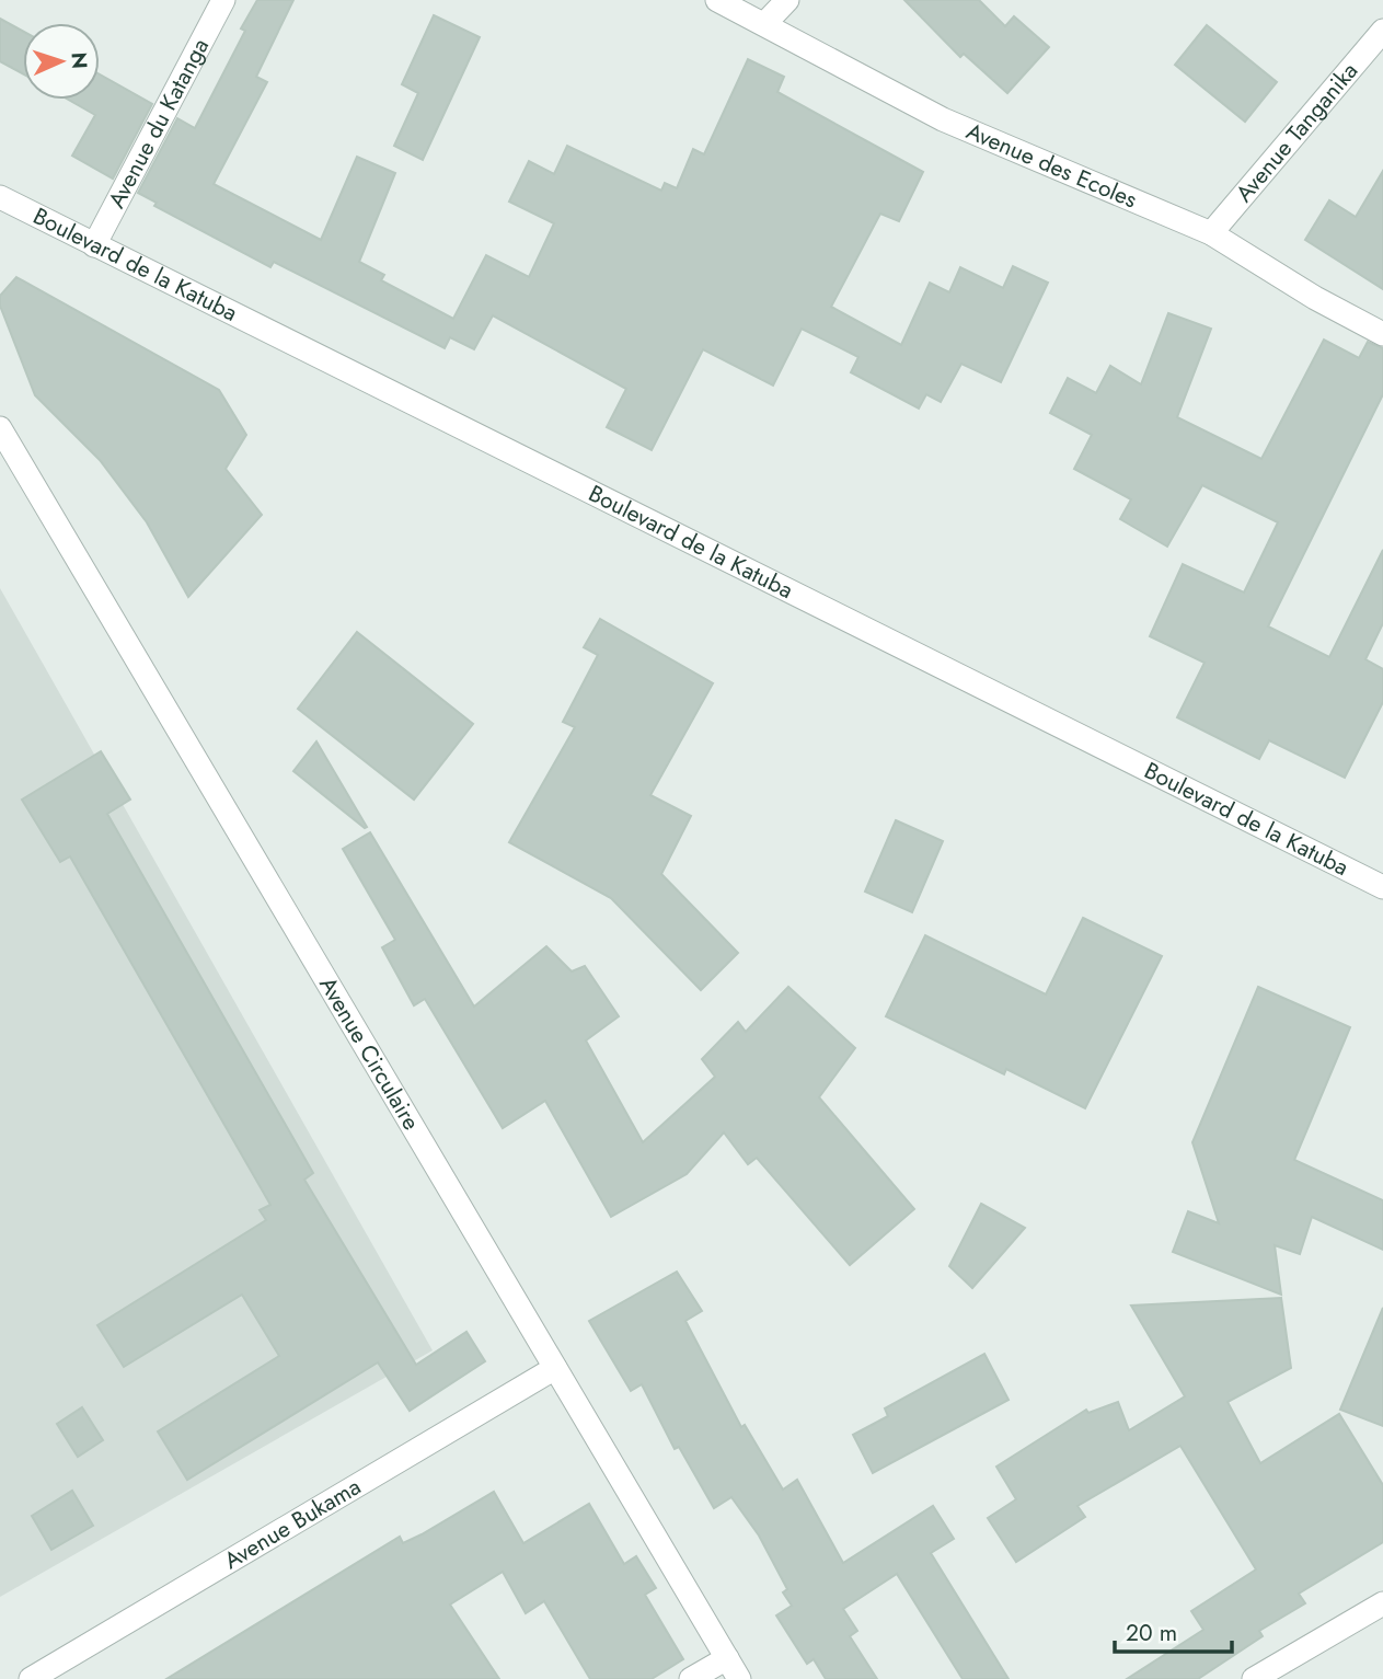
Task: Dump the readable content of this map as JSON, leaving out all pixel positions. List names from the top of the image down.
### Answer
{
  "streets": {
    "street": [
      "Avenue du Katanga",
      "Avenue Tanganika",
      "Avenue des Ecoles",
      "Boulevard de la Katuba",
      "Avenue Circulaire",
      "Avenue Bukama"
    ]
  },
  "crossings": [
    ["Avenue du Katanga", "Boulevard de la Katuba"],
    ["Avenue Tanganika", "Avenue des Ecoles"],
    ["Avenue Circulaire", "Avenue Bukama"]
  ],
  "scale_bar": "20 m",
  "north": "right"
}
